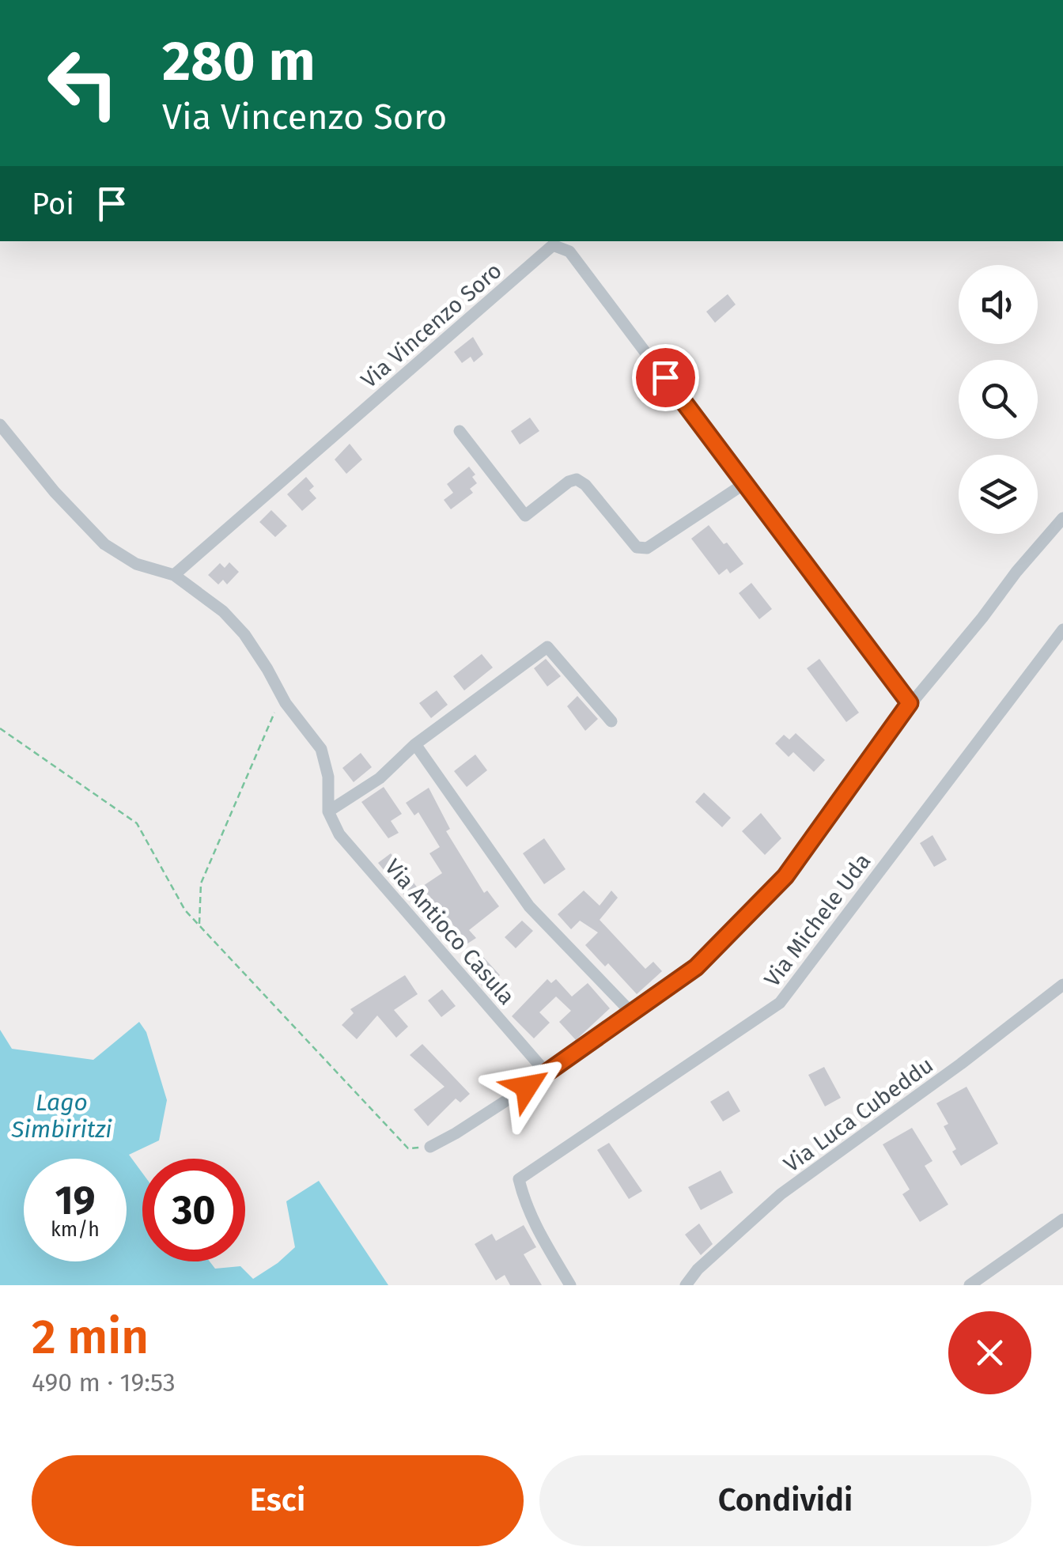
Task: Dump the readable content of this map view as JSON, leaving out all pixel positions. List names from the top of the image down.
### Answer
{
  "streets": {
    "street": [
      "Via Vincenzo Soro",
      "Via Michele Uda",
      "Via Antioco Casula",
      "Via Luca Cubeddu"
    ]
  },
  "water": ["Lago Simbiritzi"],
  "page": {
    "turn": ["280 m", "Via Vincenzo Soro"],
    "then": "Poi",
    "speed": "19 km/h",
    "limit": "30",
    "heading": ["2 min", "490 m · 19:53"],
    "buttons": ["Esci", "Condividi"]
  }
}
